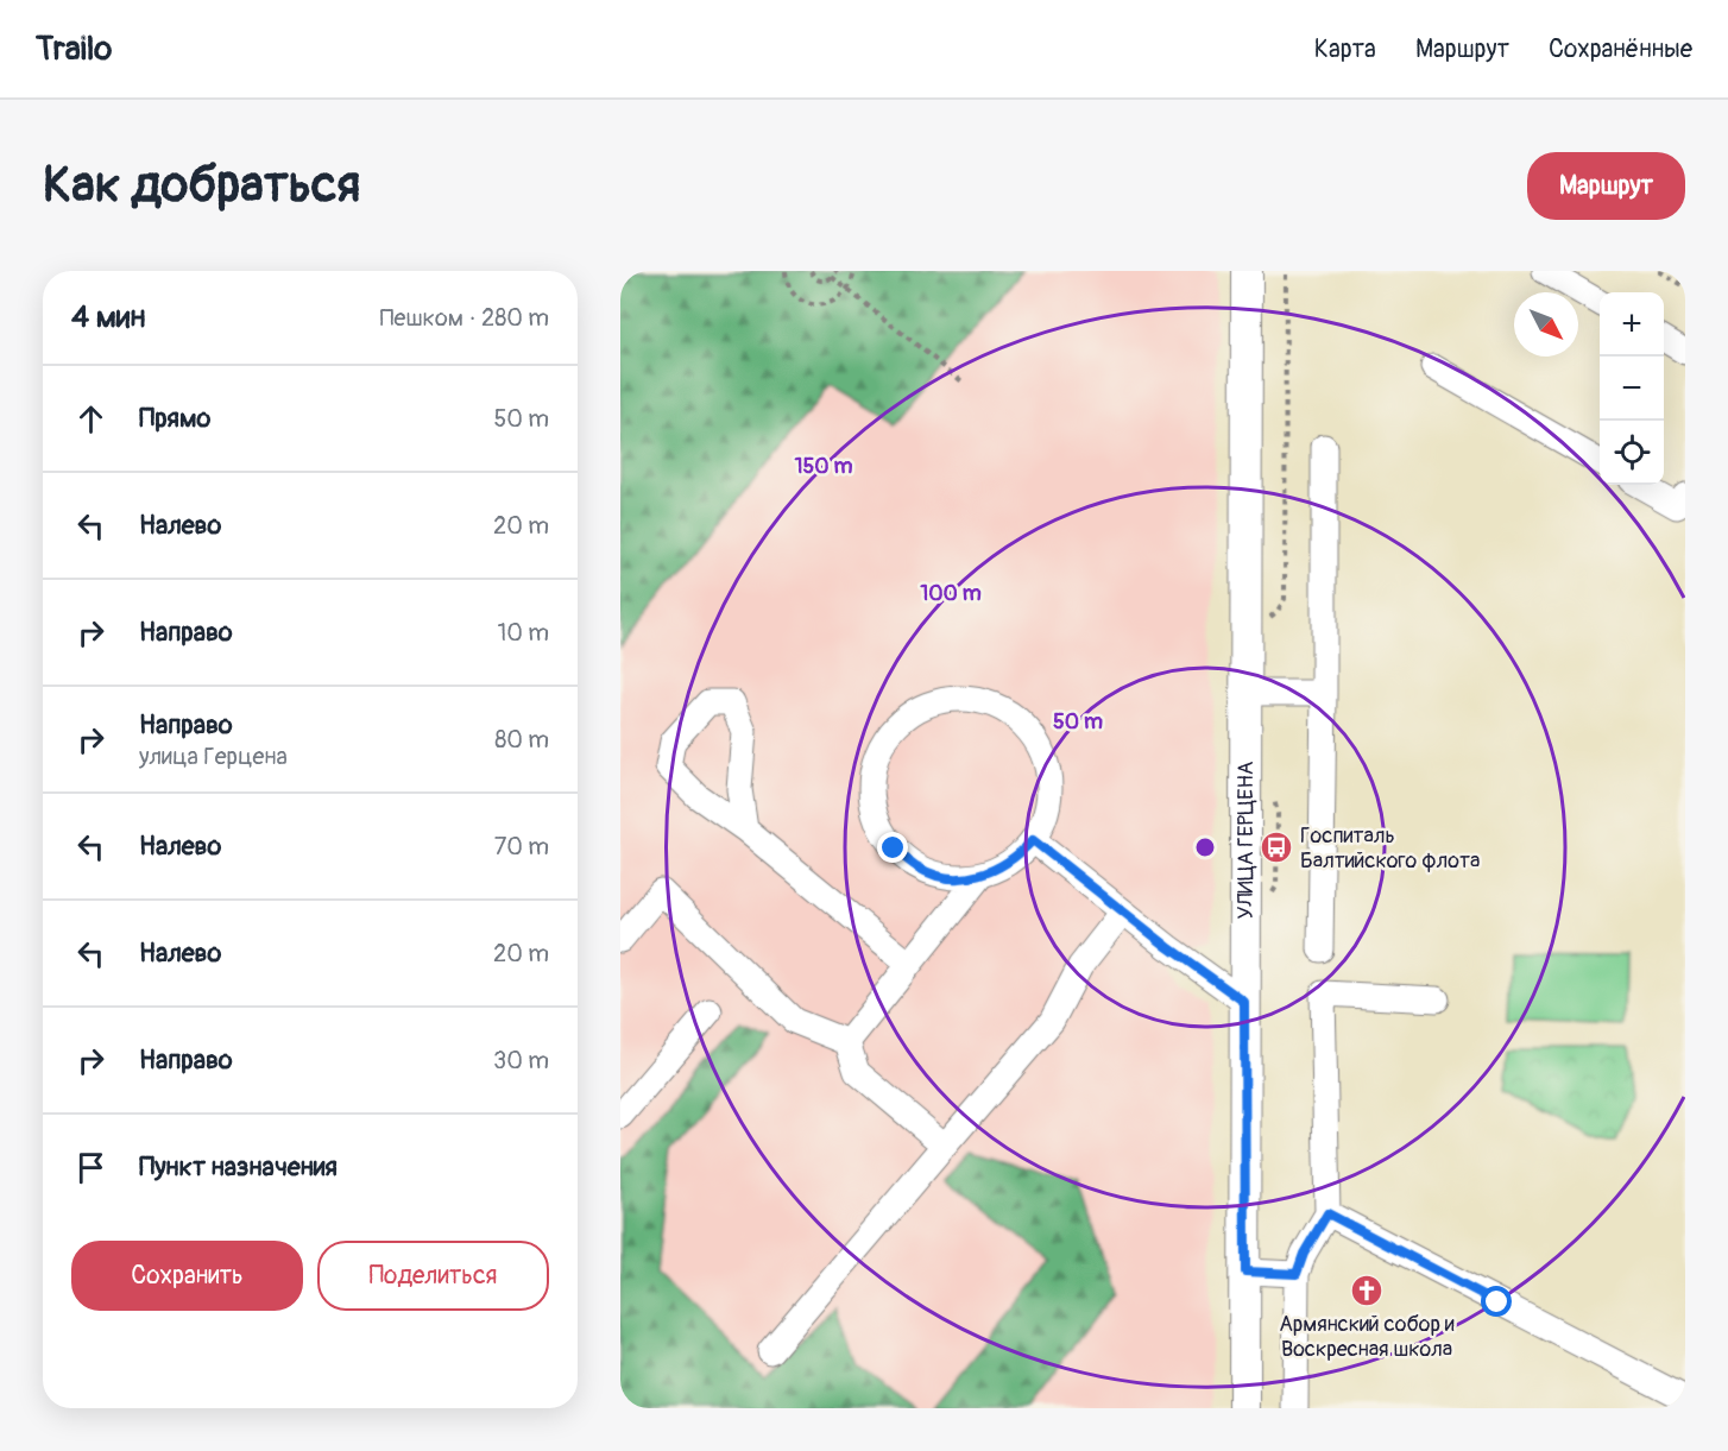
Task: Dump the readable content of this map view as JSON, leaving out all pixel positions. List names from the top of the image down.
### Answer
{
  "streets": {
    "main road": ["УЛИЦА ГЕРЦЕНА"]
  },
  "places": {
    "bus stop": ["Госпиталь Балтийского флота"],
    "church": ["Армянский собор и Воскресная школа"]
  },
  "north": "bottom right",
  "page": {
    "header": "Trailo",
    "nav": ["Карта", "Маршрут", "Сохранённые"],
    "buttons": [
      "Маршрут",
      ["Сохранить", "Поделиться"]
    ],
    "title": "Как добраться",
    "heading": ["4 мин", "Пешком · 280 m"],
    "map_buttons": ["+", "−"],
    "list": [
      ["Прямо", "50 m"],
      ["Налево", "20 m"],
      ["Направо", "10 m"],
      ["Направо", "улица Герцена", "80 m"],
      ["Налево", "70 m"],
      ["Налево", "20 m"],
      ["Направо", "30 m"],
      "Пункт назначения"
    ]
  },
  "rings": ["150 m", "100 m", "50 m"]
}
